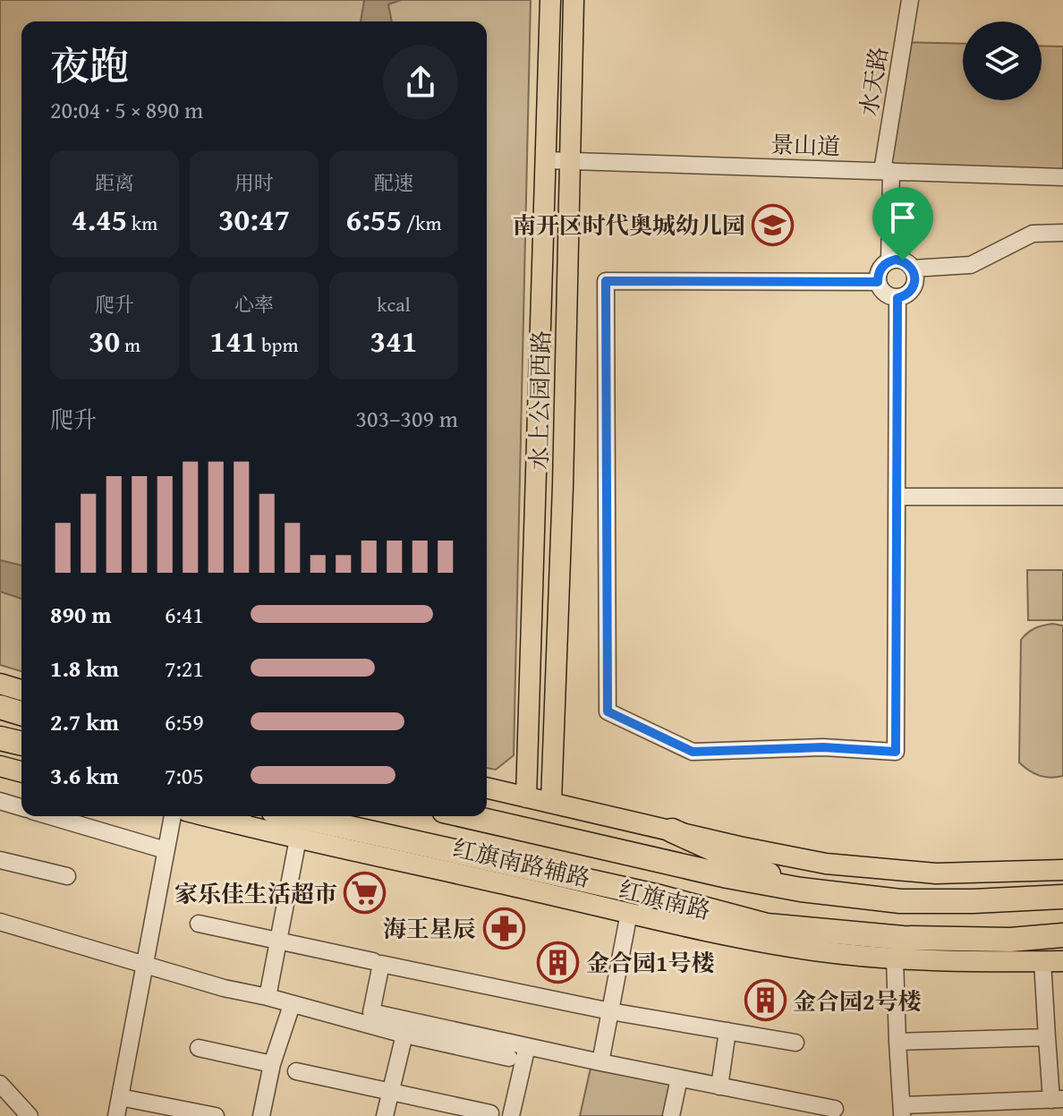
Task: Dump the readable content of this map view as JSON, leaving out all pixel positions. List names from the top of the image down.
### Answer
{
  "streets": {
    "highway": ["红旗南路"],
    "main road": ["水上公园西路", "红旗南路辅路"],
    "street": ["水天路", "景山道"]
  },
  "crossings": [
    ["水天路", "景山道"],
    ["景山道", "水上公园西路"]
  ],
  "places": {
    "school or university": ["南开区时代奥城幼儿园"],
    "supermarket": ["家乐佳生活超市"],
    "pharmacy": ["海王星辰"],
    "building": ["金合园1号楼", "金合园2号楼"]
  },
  "page": {
    "heading": ["夜跑", "20:04 · 5 × 890 m"],
    "stats": [
      ["距离", "4.45 km"],
      ["用时", "30:47"],
      ["配速", "6:55 /km"],
      ["爬升", "30 m"],
      ["心率", "141 bpm"],
      ["kcal", "341"]
    ],
    "chart": ["爬升", "303–309 m"],
    "list": [
      {
        "name": "890 m",
        "note": "6:41"
      },
      {
        "name": "1.8 km",
        "note": "7:21"
      },
      {
        "name": "2.7 km",
        "note": "6:59"
      },
      {
        "name": "3.6 km",
        "note": "7:05"
      }
    ]
  }
}
